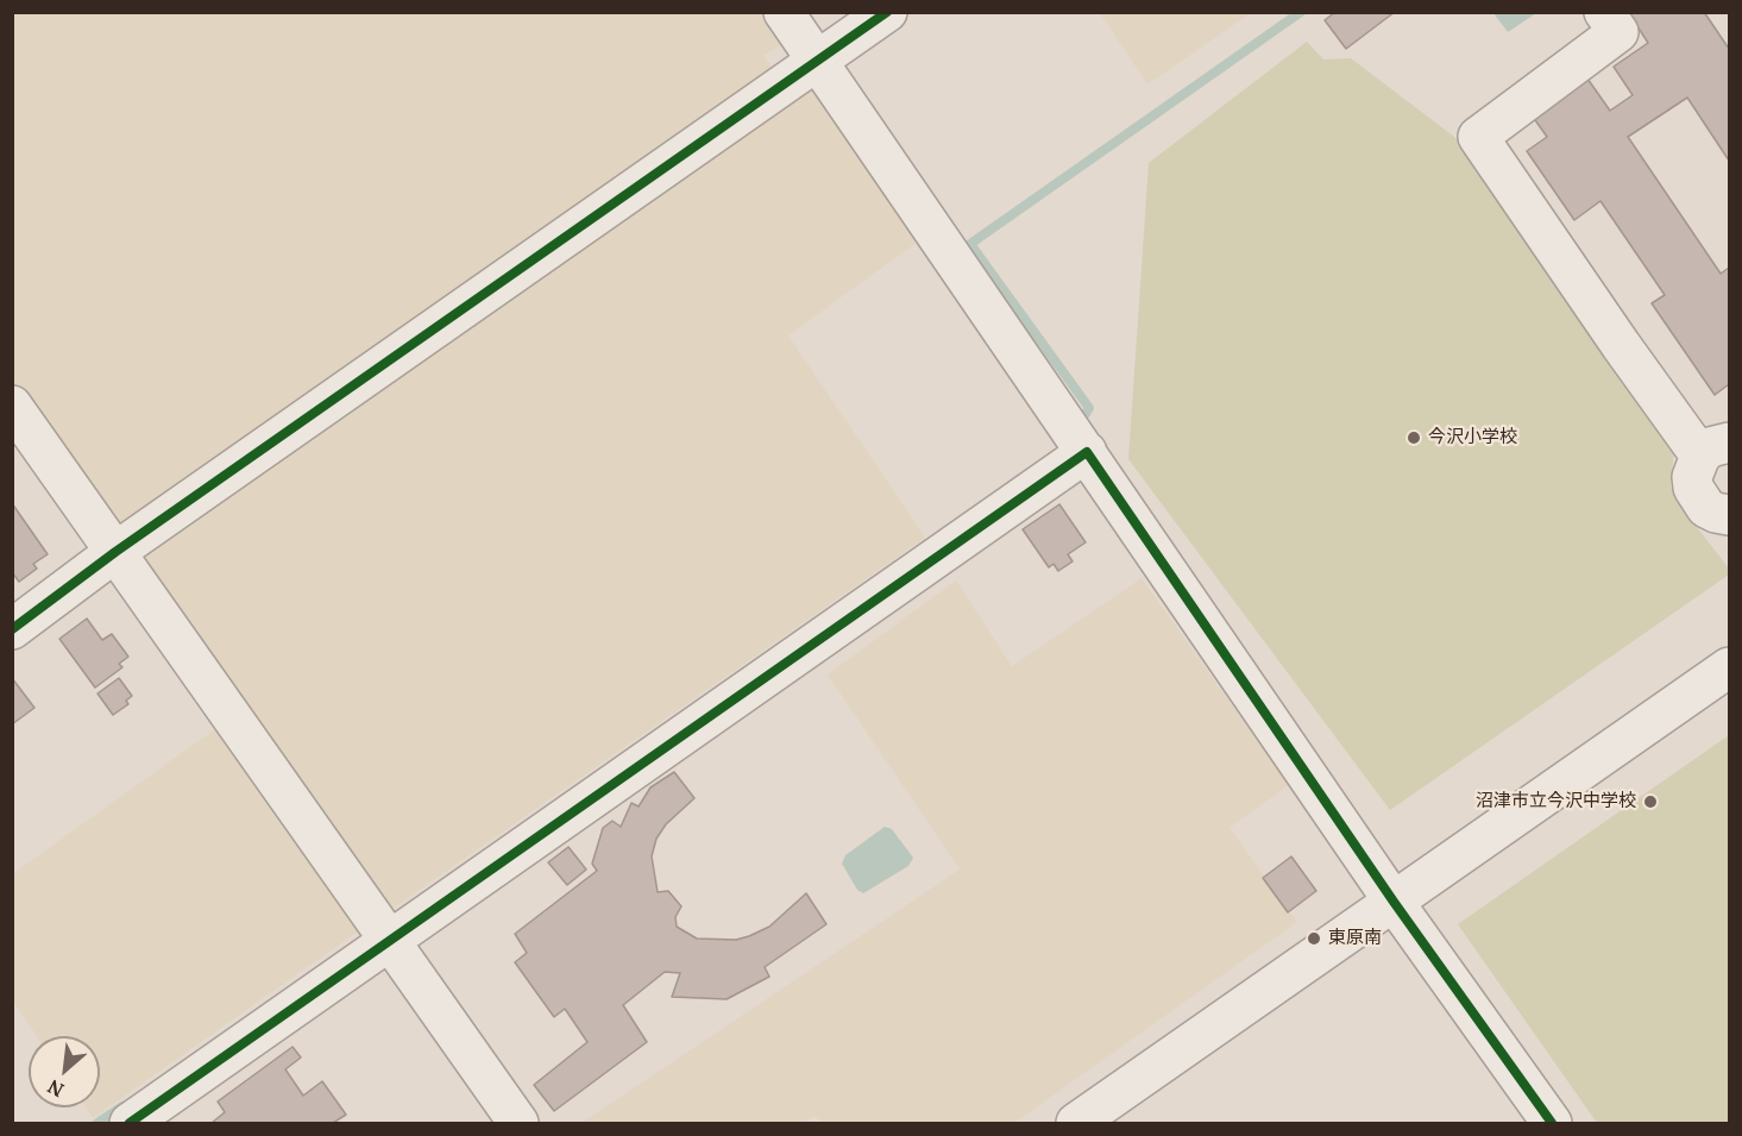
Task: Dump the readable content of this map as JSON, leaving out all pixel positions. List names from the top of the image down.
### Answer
{
  "places": ["今沢小学校", "沼津市立今沢中学校", "東原南"],
  "north": "bottom left"
}
